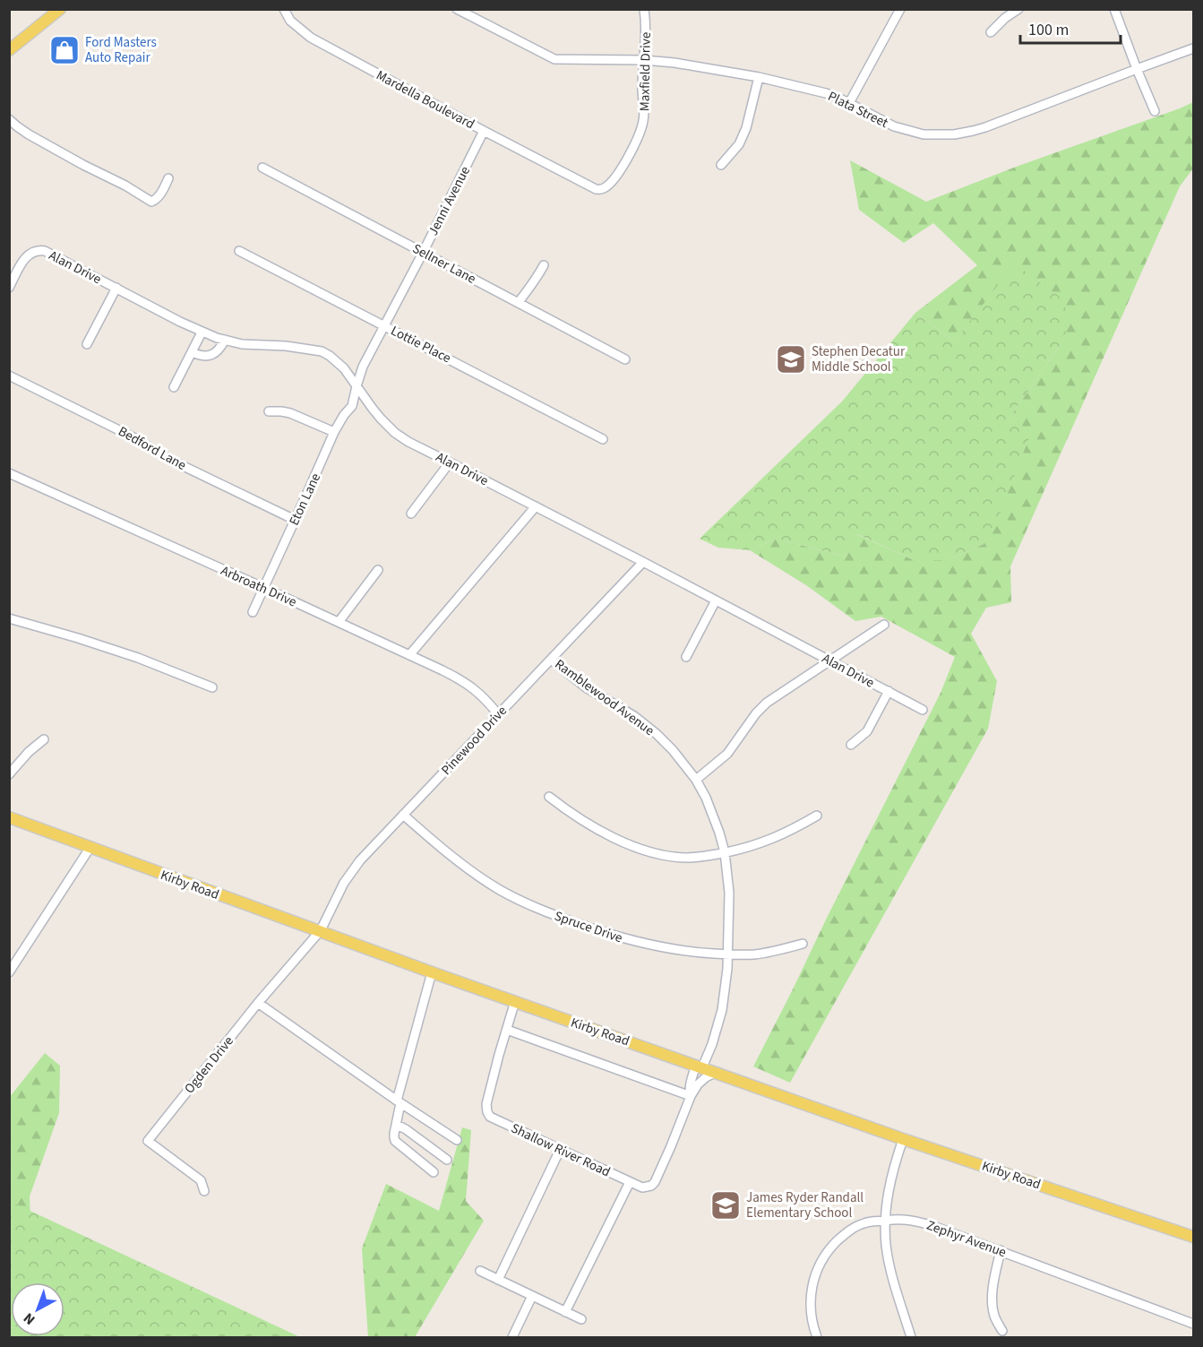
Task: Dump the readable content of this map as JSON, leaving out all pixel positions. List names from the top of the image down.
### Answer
{
  "streets": {
    "main road": ["Kirby Road"],
    "street": [
      "Maxfield Drive",
      "Mardella Boulevard",
      "Plata Street",
      "Jenni Avenue",
      "Sellner Lane",
      "Alan Drive",
      "Lottie Place",
      "Bedford Lane",
      "Eton Lane",
      "Arbroath Drive",
      "Ramblewood Avenue",
      "Pinewood Drive",
      "Spruce Drive",
      "Ogden Drive",
      "Shallow River Road",
      "Zephyr Avenue"
    ]
  },
  "crossings": [
    ["Maxfield Drive", "Mardella Boulevard"],
    ["Maxfield Drive", "Plata Street"],
    ["Mardella Boulevard", "Jenni Avenue"],
    ["Jenni Avenue", "Sellner Lane"],
    ["Jenni Avenue", "Alan Drive"],
    ["Jenni Avenue", "Lottie Place"],
    ["Jenni Avenue", "Eton Lane"],
    ["Alan Drive", "Eton Lane"],
    ["Alan Drive", "Pinewood Drive"],
    ["Bedford Lane", "Eton Lane"],
    ["Eton Lane", "Arbroath Drive"],
    ["Arbroath Drive", "Pinewood Drive"],
    ["Ramblewood Avenue", "Pinewood Drive"],
    ["Ramblewood Avenue", "Kirby Road"],
    ["Ramblewood Avenue", "Spruce Drive"],
    ["Ramblewood Avenue", "Shallow River Road"],
    ["Pinewood Drive", "Kirby Road"],
    ["Pinewood Drive", "Spruce Drive"],
    ["Pinewood Drive", "Ogden Drive"],
    ["Kirby Road", "Ogden Drive"],
    ["Kirby Road", "Shallow River Road"]
  ],
  "places": {
    "shop": ["Ford Masters Auto Repair"],
    "school or university": ["Stephen Decatur Middle School", "James Ryder Randall Elementary School"]
  },
  "scale_bar": "100 m",
  "north": "bottom left"
}
